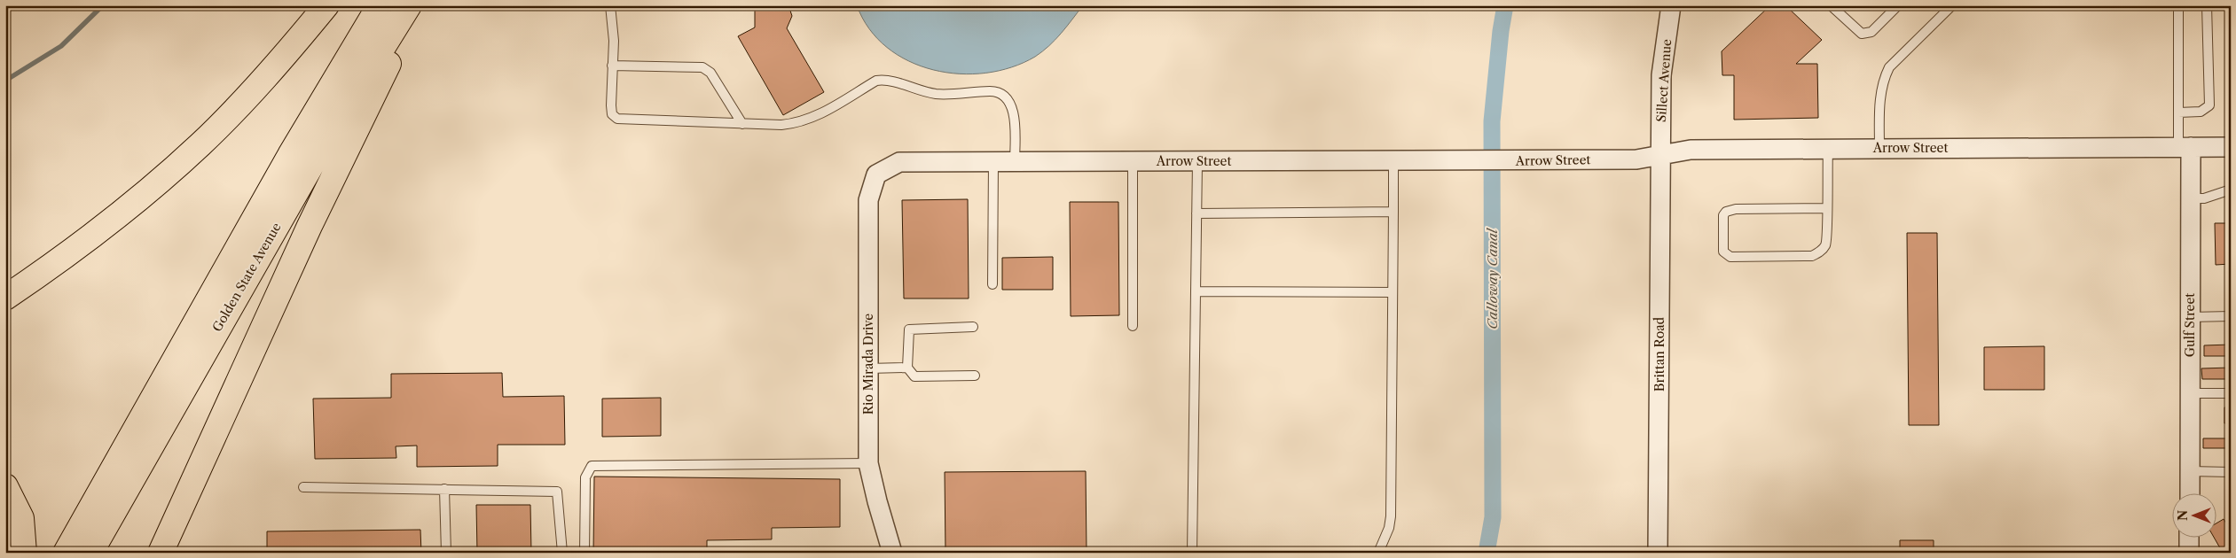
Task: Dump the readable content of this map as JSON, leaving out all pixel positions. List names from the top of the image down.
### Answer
{
  "streets": {
    "highway": ["Golden State Avenue"],
    "street": [
      "Sillect Avenue",
      "Arrow Street",
      "Gulf Street",
      "Brittan Road",
      "Rio Mirada Drive"
    ]
  },
  "crossings": [
    ["Sillect Avenue", "Arrow Street"],
    ["Sillect Avenue", "Brittan Road"],
    ["Arrow Street", "Gulf Street"],
    ["Arrow Street", "Brittan Road"],
    ["Arrow Street", "Rio Mirada Drive"]
  ],
  "water": ["Calloway Canal"],
  "north": "left"
}
